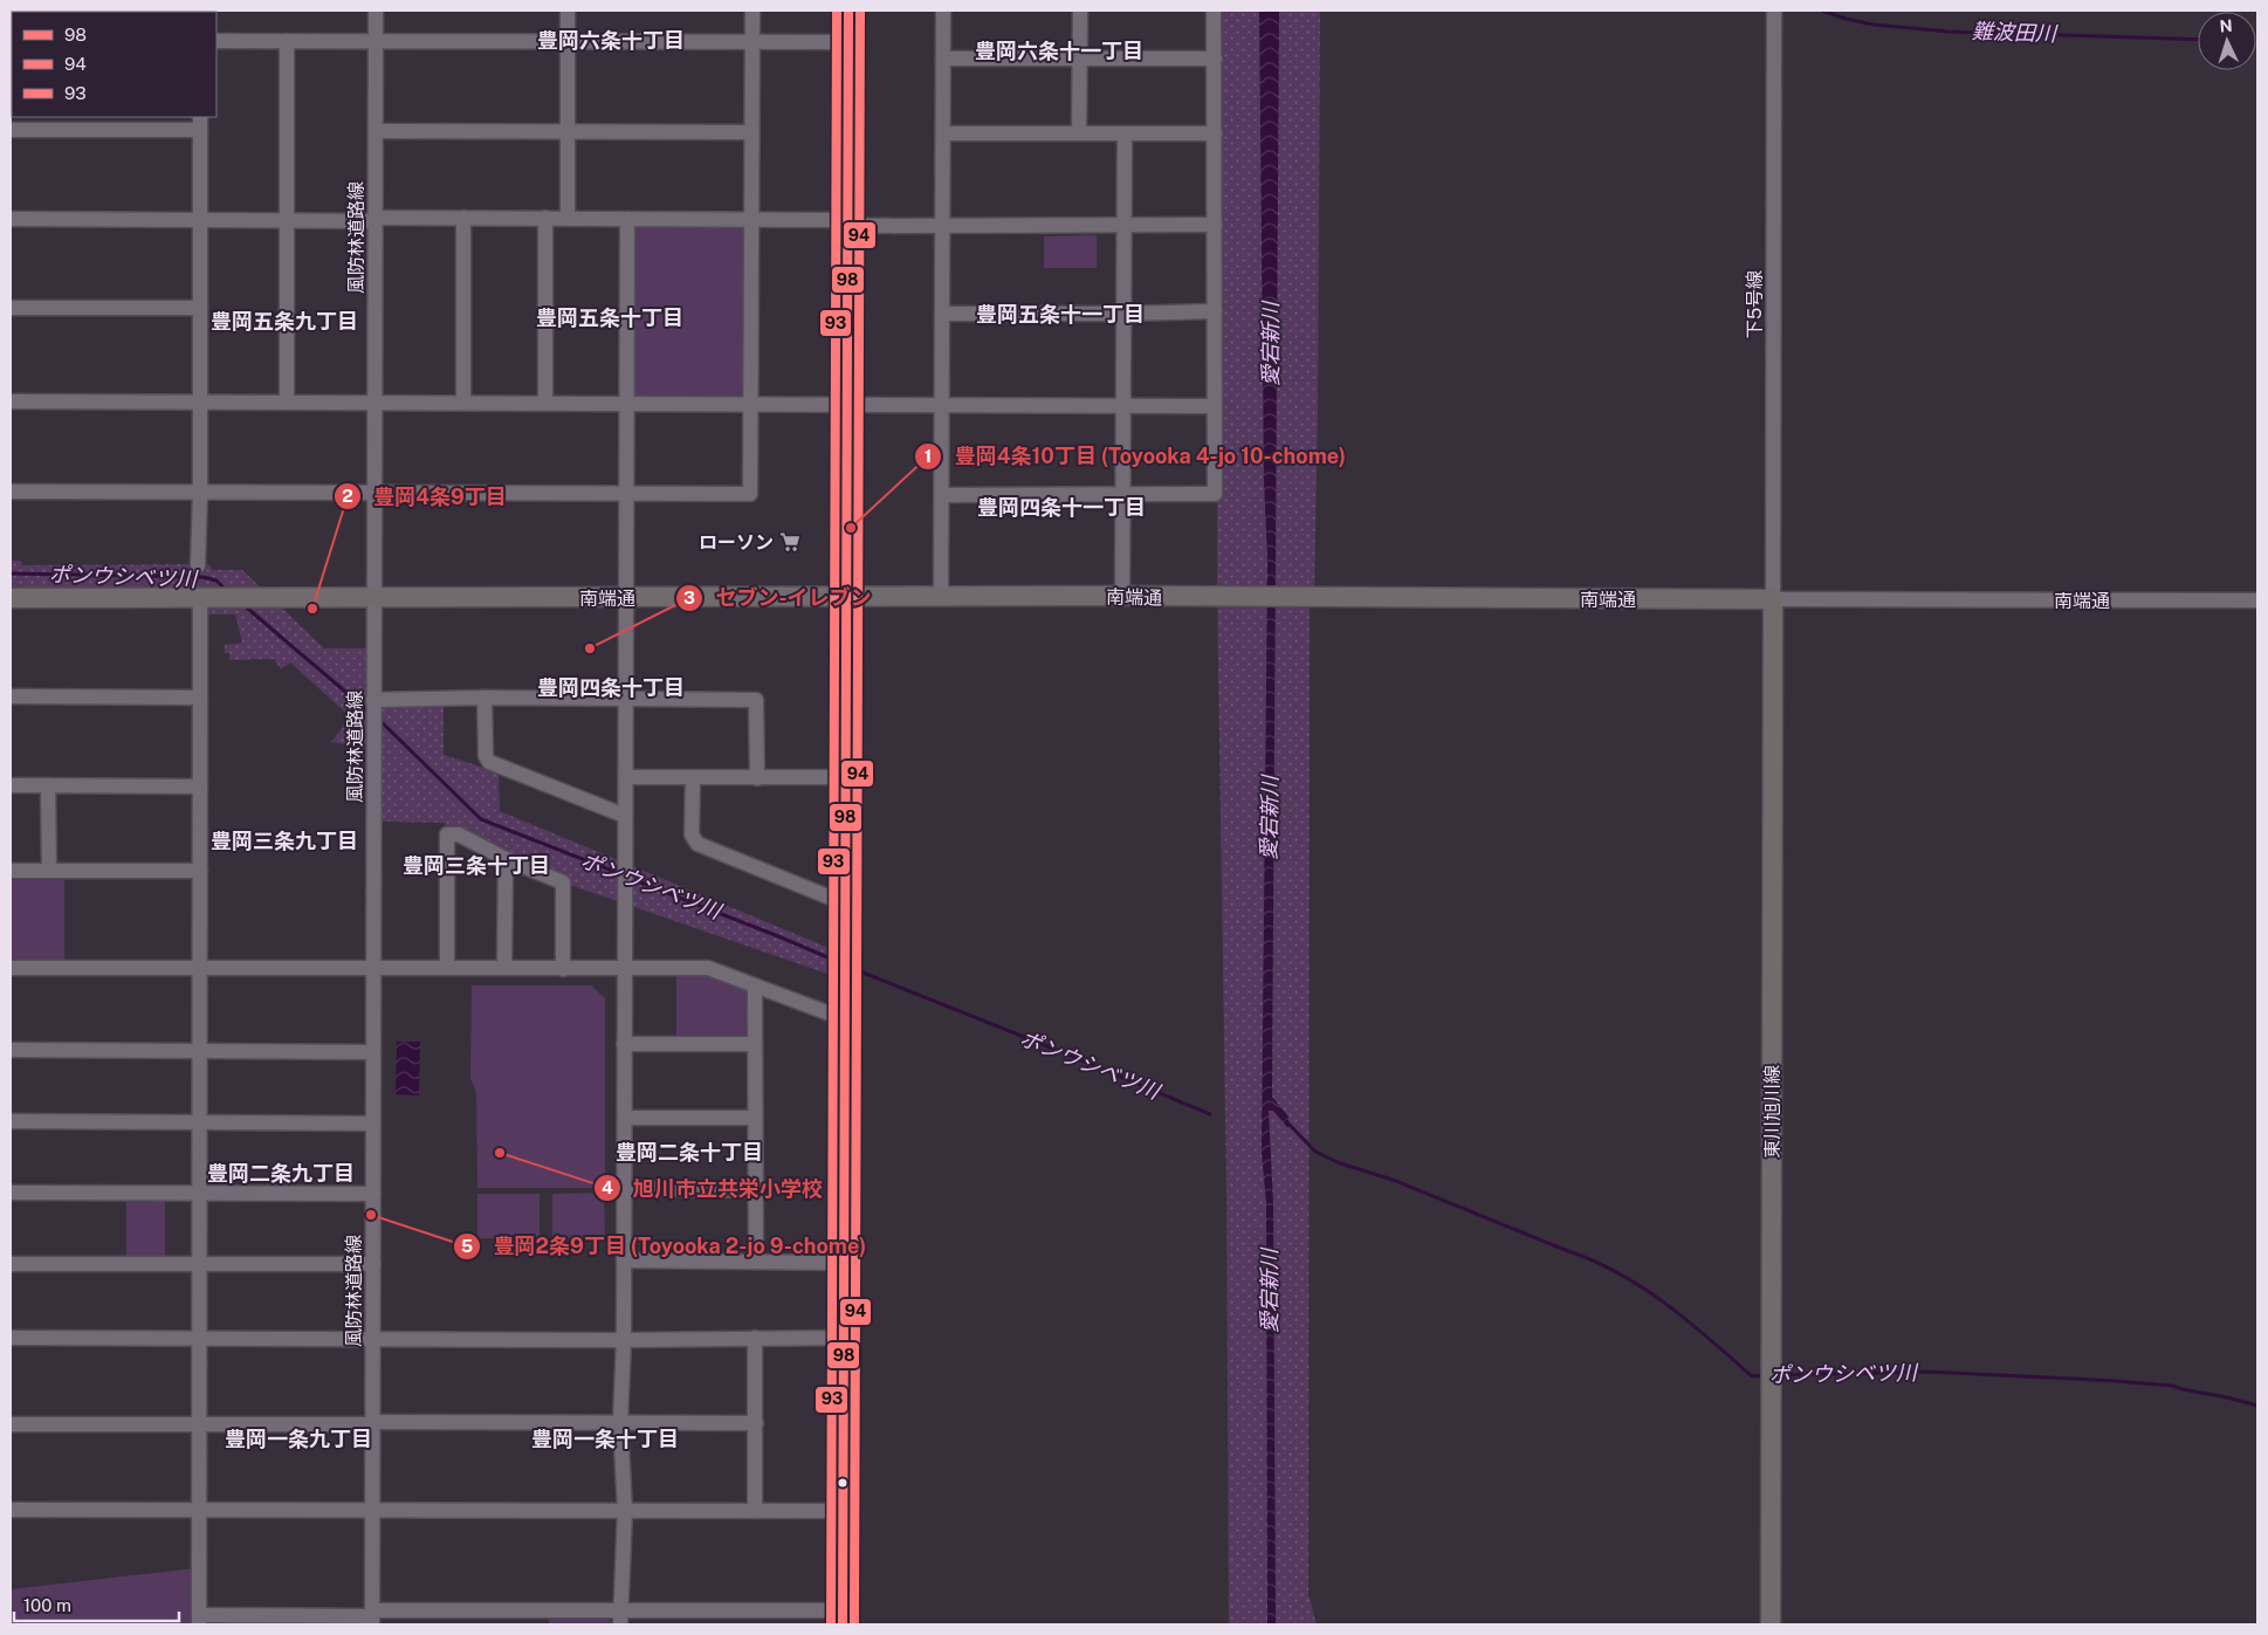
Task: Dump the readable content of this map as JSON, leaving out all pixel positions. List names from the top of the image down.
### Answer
{
  "streets": {
    "main road": ["南端通", "東川旭川線"],
    "street": ["風防林道路線", "下5号線"]
  },
  "crossings": [
    ["風防林道路線", "南端通"],
    ["下5号線", "南端通"],
    ["下5号線", "東川旭川線"],
    ["南端通", "東川旭川線"]
  ],
  "districts": [
    "豊岡六条十丁目",
    "豊岡六条十一丁目",
    "豊岡五条十一丁目",
    "豊岡五条十丁目",
    "豊岡五条九丁目",
    "豊岡四条十一丁目",
    "豊岡四条十丁目",
    "豊岡三条九丁目",
    "豊岡三条十丁目",
    "豊岡二条十丁目",
    "豊岡二条九丁目",
    "豊岡一条九丁目",
    "豊岡一条十丁目"
  ],
  "water": ["難波田川", "愛宕新川", "ポンウシベツ川"],
  "places": {
    "other": [
      "豊岡4条10丁目 (Toyooka 4-jo 10-chome)",
      "豊岡4条9丁目",
      "セブン-イレブン",
      "旭川市立共栄小学校",
      "豊岡2条9丁目 (Toyooka 2-jo 9-chome)"
    ],
    "supermarket": ["ローソン"]
  },
  "lines": ["transit line 98", "transit line 94", "transit line 93"],
  "legend": ["98", "94", "93"],
  "scale_bar": "100 m",
  "north": "top"
}
